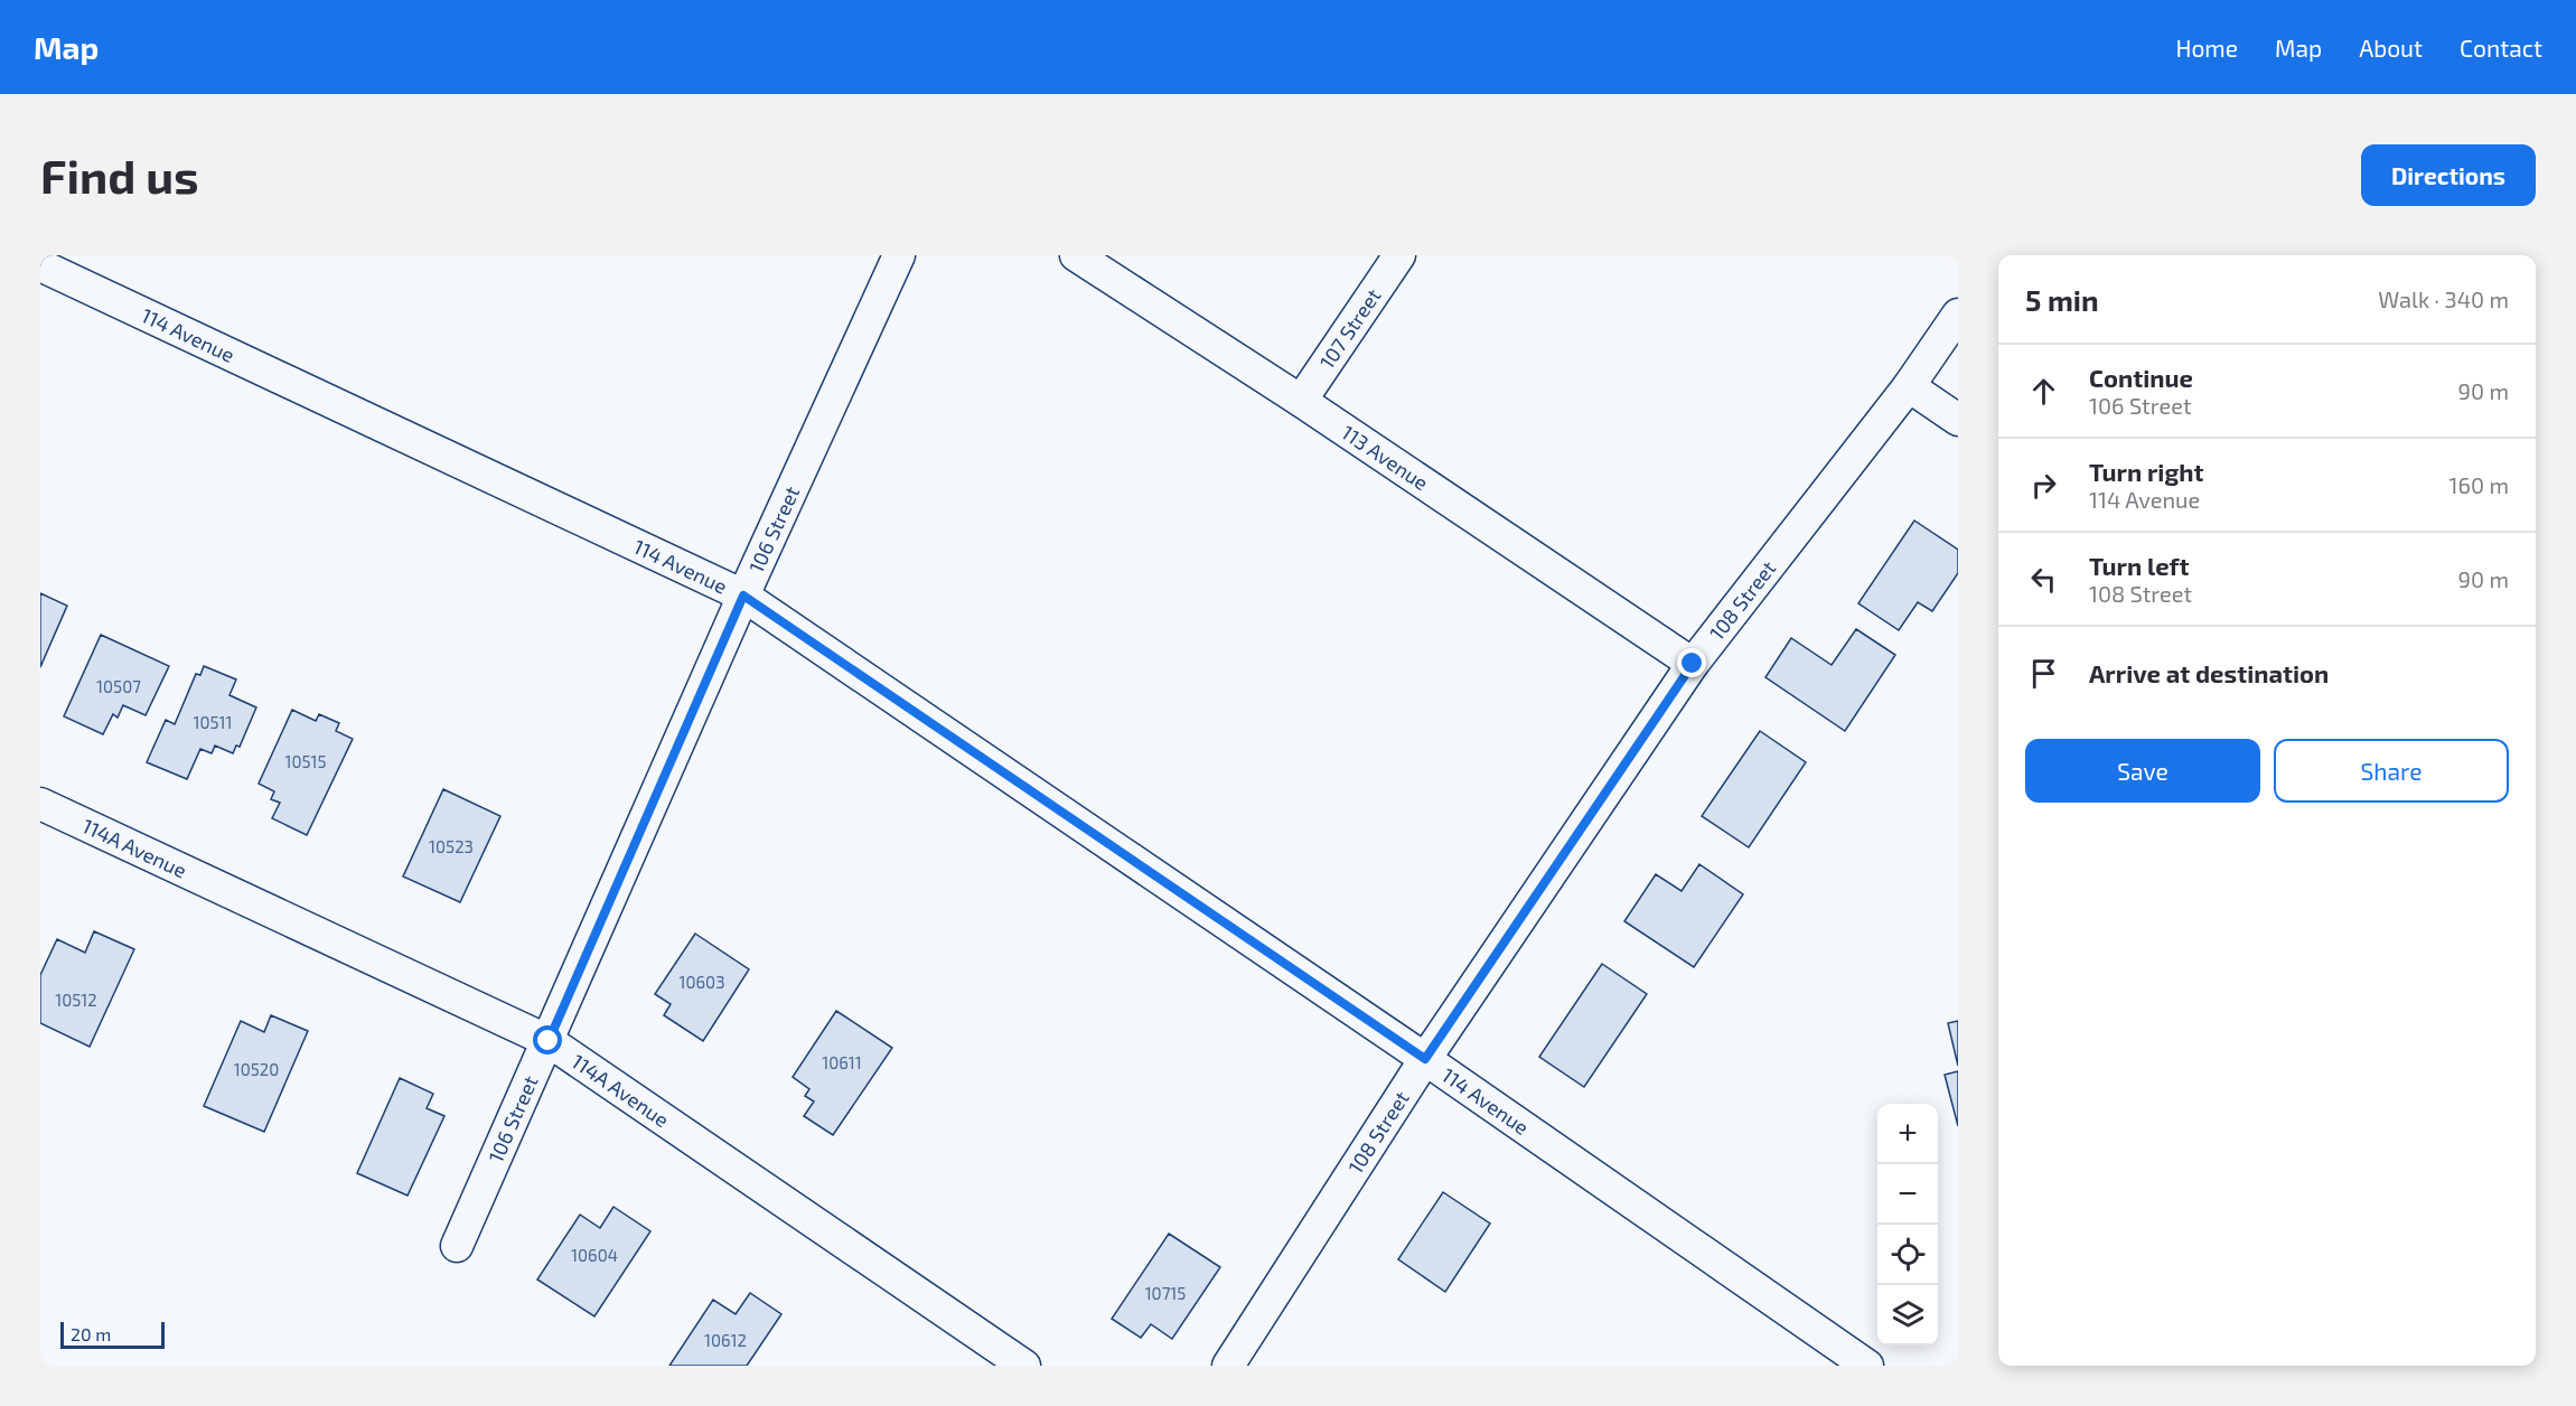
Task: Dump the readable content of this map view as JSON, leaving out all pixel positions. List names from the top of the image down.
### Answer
{
  "streets": {
    "street": [
      "107 Street",
      "114 Avenue",
      "113 Avenue",
      "106 Street",
      "108 Street",
      "114A Avenue"
    ]
  },
  "crossings": [
    ["107 Street", "113 Avenue"],
    ["114 Avenue", "106 Street"],
    ["114 Avenue", "108 Street"],
    ["113 Avenue", "108 Street"],
    ["106 Street", "114A Avenue"]
  ],
  "house_numbers": [
    "10507",
    "10511",
    "10515",
    "10523",
    "10603",
    "10512",
    "10611",
    "10520",
    "10604",
    "10715",
    "10612"
  ],
  "scale_bar": "20 m",
  "page": {
    "header": "Map",
    "nav": [
      "Home",
      "Map",
      "About",
      "Contact"
    ],
    "buttons": [
      "Directions",
      ["Save", "Share"]
    ],
    "title": "Find us",
    "heading": ["5 min", "Walk · 340 m"],
    "list": [
      ["Continue", "106 Street", "90 m"],
      ["Turn right", "114 Avenue", "160 m"],
      ["Turn left", "108 Street", "90 m"],
      "Arrive at destination"
    ],
    "map_buttons": ["+", "−"],
    "scale": "20 m"
  }
}
